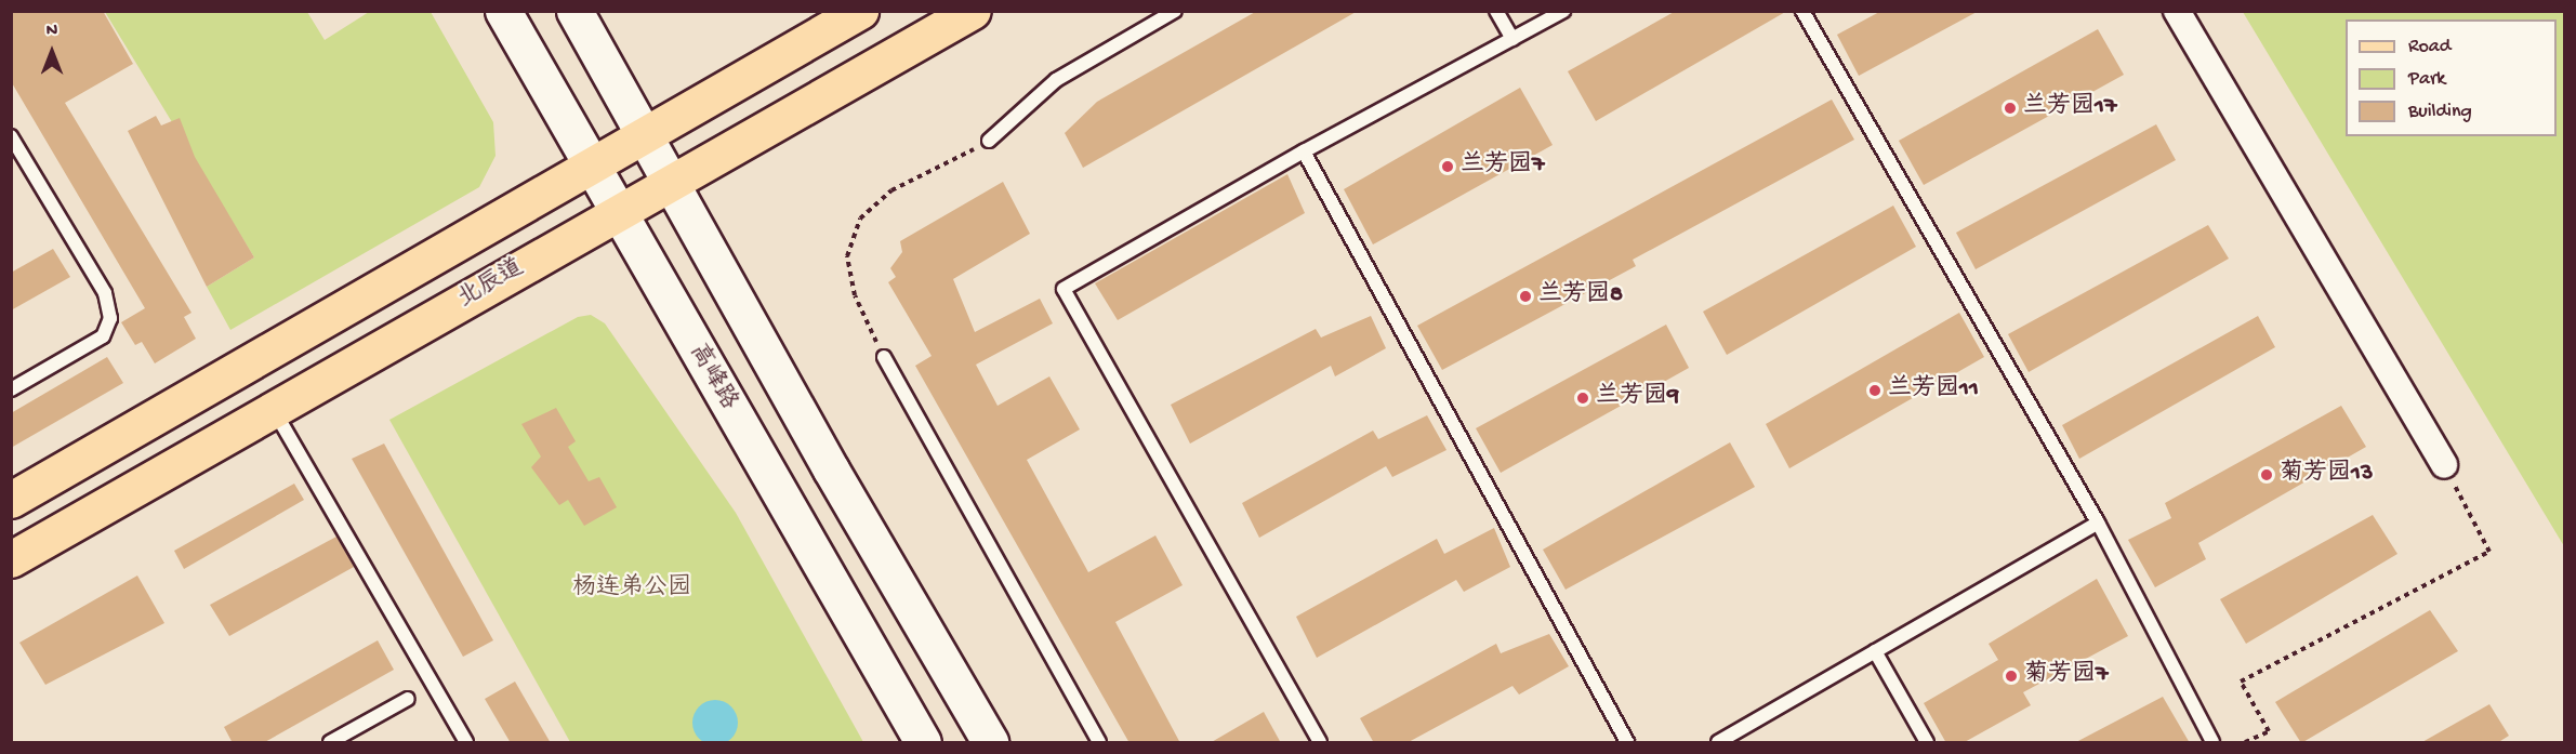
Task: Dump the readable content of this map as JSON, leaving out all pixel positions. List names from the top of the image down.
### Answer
{
  "streets": {
    "main road": ["北辰道", "高峰路"]
  },
  "crossings": [
    ["北辰道", "高峰路"]
  ],
  "parks": ["杨连弟公园"],
  "places": [
    "兰芳园17",
    "兰芳园7",
    "兰芳园8",
    "兰芳园11",
    "兰芳园9",
    "菊芳园13",
    "菊芳园7"
  ],
  "legend": ["Road", "Park", "Building"],
  "north": "top"
}
